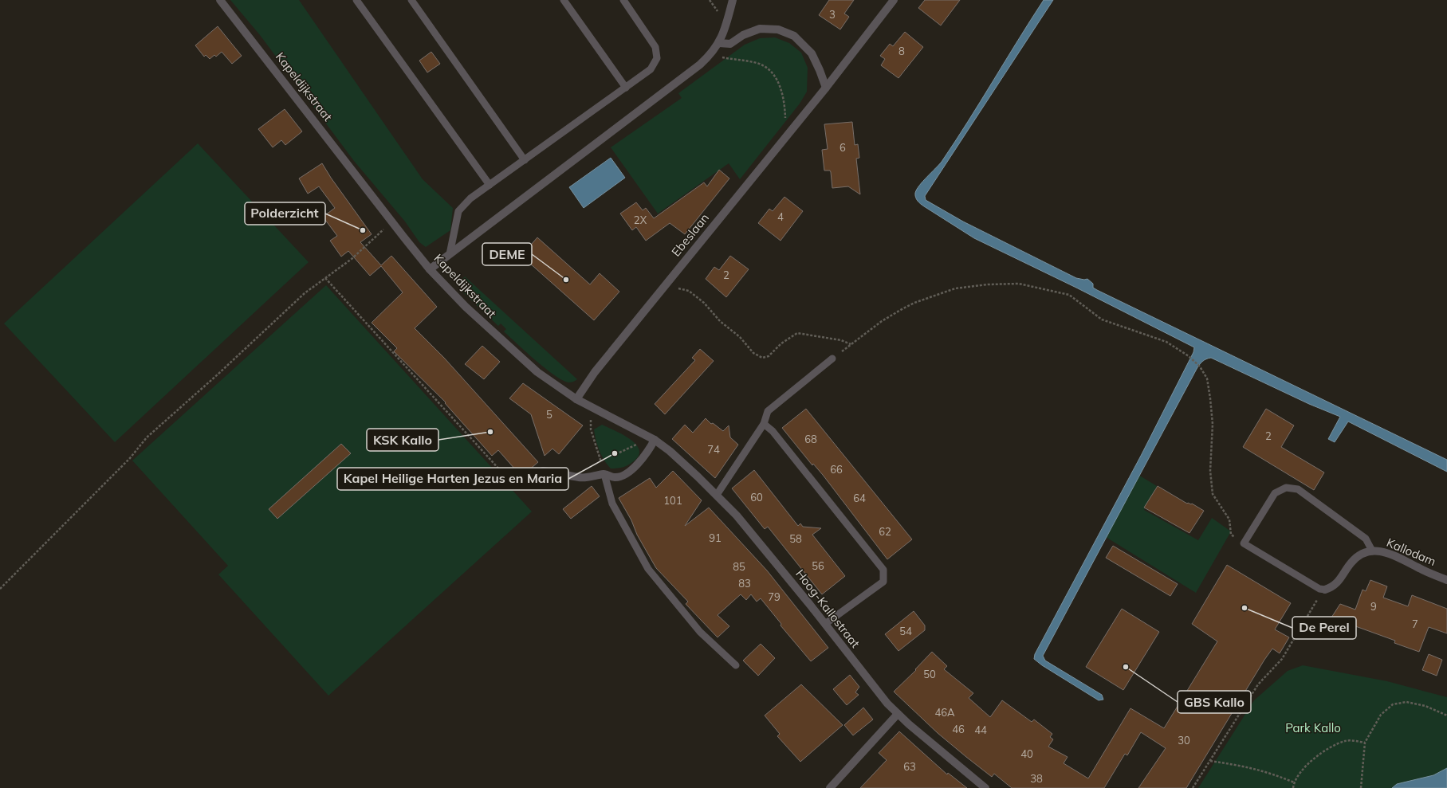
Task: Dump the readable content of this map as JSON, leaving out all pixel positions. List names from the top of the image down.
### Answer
{
  "streets": {
    "street": [
      "Kapeldijkstraat",
      "Ebeslaan",
      "Kallodam",
      "Hoog-Kallostraat"
    ]
  },
  "crossings": [
    ["Kapeldijkstraat", "Ebeslaan"],
    ["Kapeldijkstraat", "Hoog-Kallostraat"]
  ],
  "parks": ["Park Kallo"],
  "places": [
    "Polderzicht",
    "DEME",
    "KSK Kallo",
    "Kapel Heilige Harten Jezus en Maria",
    "De Perel",
    "GBS Kallo"
  ],
  "house_numbers": [
    "3",
    "8",
    "6",
    "4",
    "2X",
    "2",
    "5",
    "2",
    "68",
    "74",
    "66",
    "60",
    "64",
    "101",
    "62",
    "91",
    "58",
    "56",
    "85",
    "83",
    "79",
    "9",
    "7",
    "54",
    "50",
    "46A",
    "46",
    "44",
    "30",
    "40",
    "63",
    "38"
  ]
}
